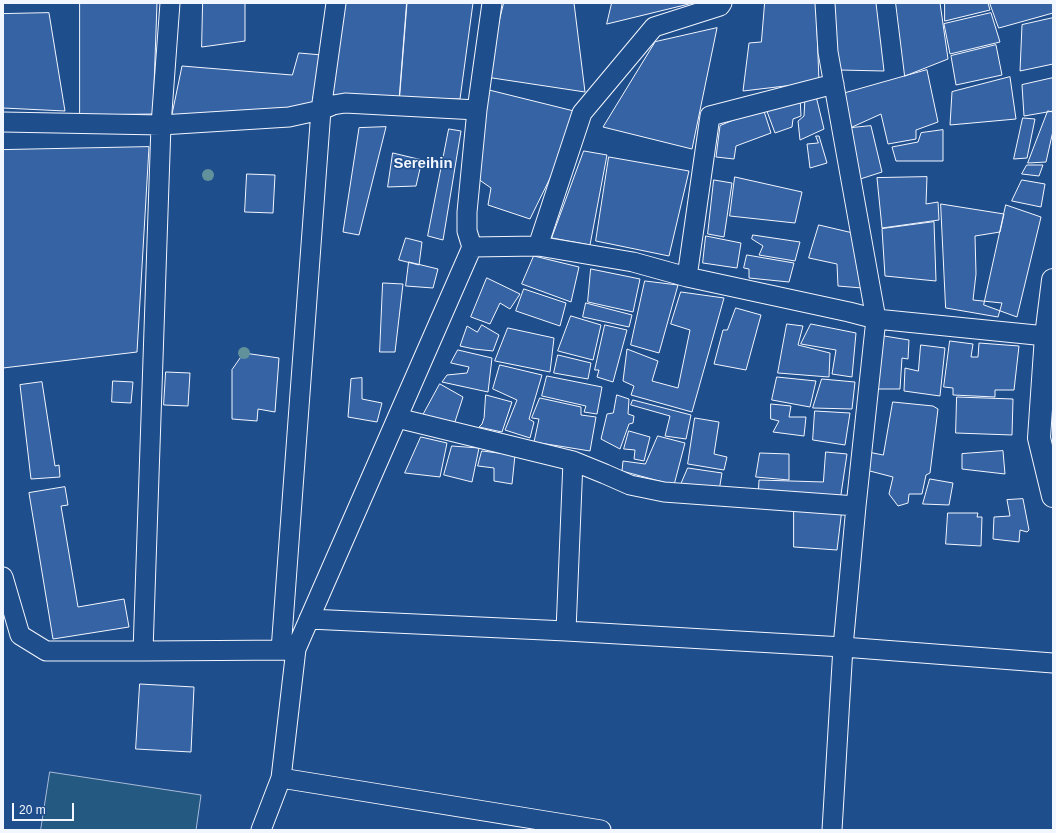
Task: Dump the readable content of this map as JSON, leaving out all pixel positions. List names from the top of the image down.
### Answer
{
  "districts": ["Sereihin"],
  "scale_bar": "20 m"
}
